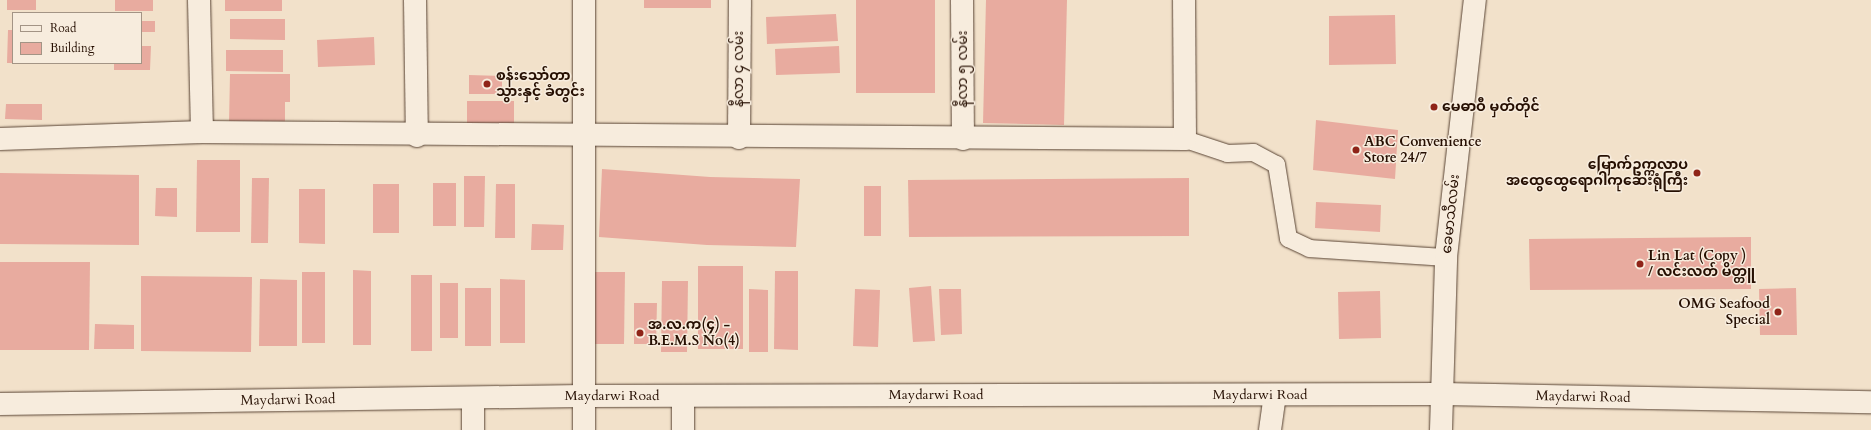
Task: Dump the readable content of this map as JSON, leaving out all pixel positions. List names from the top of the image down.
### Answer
{
  "streets": {
    "street": [
      "နီလာ ၄ လမ်း",
      "နီလာ ၅ လမ်း",
      "ခေမာသီလမ်း",
      "Maydarwi Road"
    ]
  },
  "crossings": [
    ["ခေမာသီလမ်း", "Maydarwi Road"]
  ],
  "places": [
    "စန်းသော်တာ သွားနှင့် ခံတွင်း",
    "မေဓာဝီ မှတ်တိုင်",
    "ABC Convenience Store 24/7",
    "မြောက်ဥက္ကလာပ အထွေထွေရောဂါကုဆေးရုံကြီး",
    "Lin Lat (Copy ) / လင်းလတ် မိတ္တူ",
    "OMG Seafood Special",
    "အ.လ.က(၄) - B.E.M.S No(4)"
  ],
  "legend": ["Road", "Building"]
}
